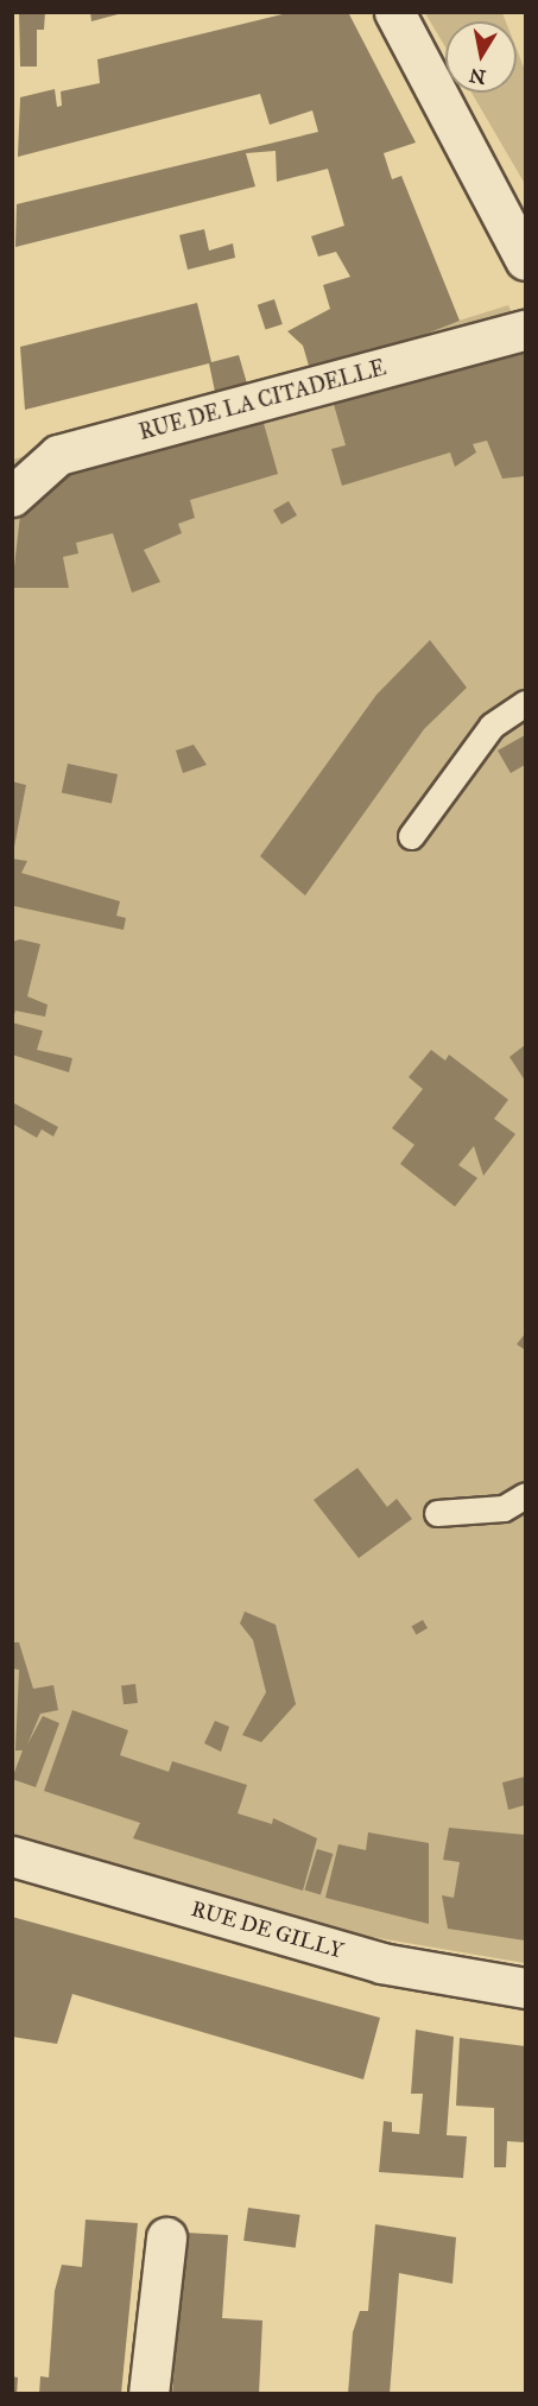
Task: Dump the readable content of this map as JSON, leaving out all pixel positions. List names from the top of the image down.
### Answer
{
  "streets": {
    "street": ["RUE DE LA CITADELLE", "RUE DE GILLY"]
  },
  "north": "bottom"
}
